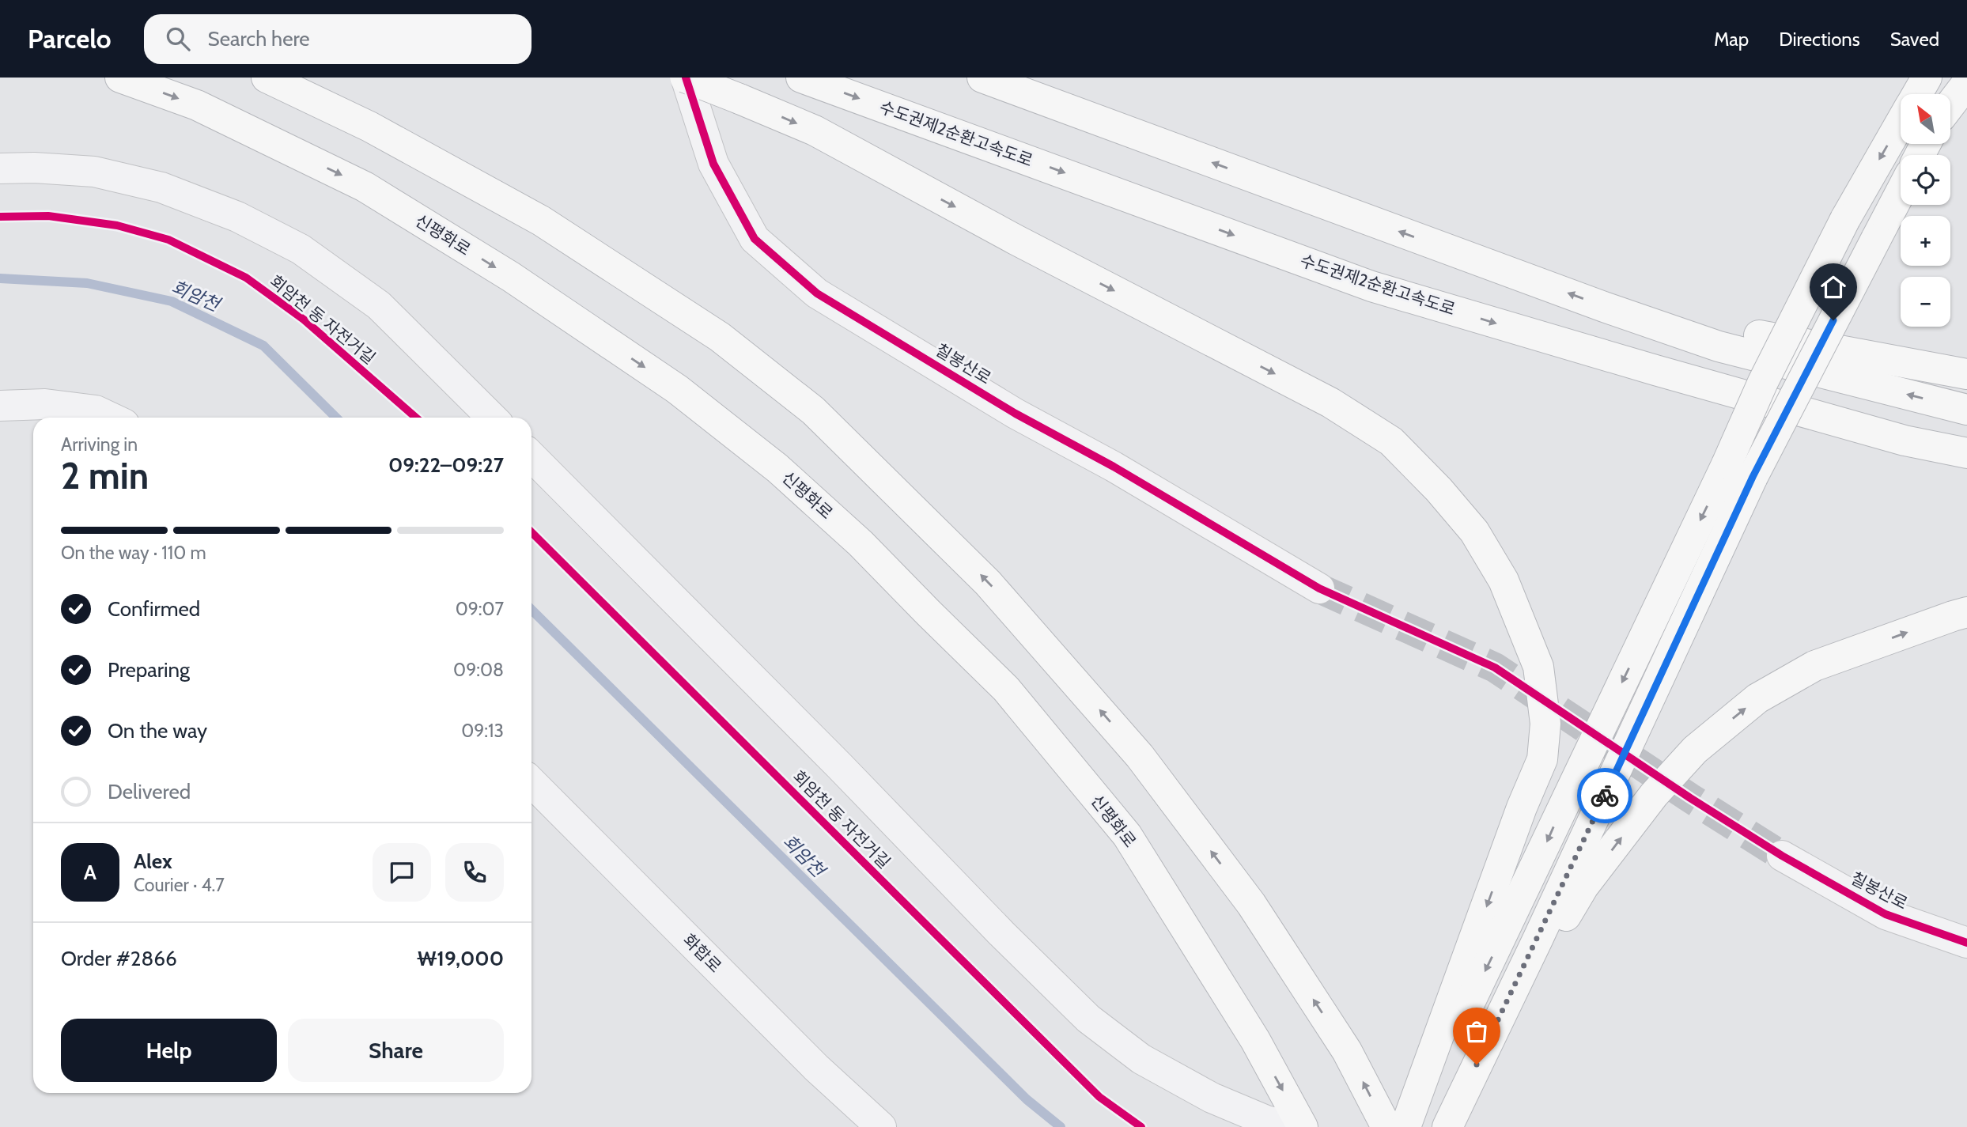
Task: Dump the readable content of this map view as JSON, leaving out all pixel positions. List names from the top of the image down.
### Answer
{
  "streets": {
    "highway": ["수도권제2순환고속도로", "신평화로"],
    "street": ["칠봉산로", "화합로"],
    "cycle path": ["회암천 동 자전거길"]
  },
  "water": ["회암천"],
  "north": "top left",
  "page": {
    "header": "Parcelo",
    "search": "Search here",
    "nav": ["Map", "Directions", "Saved"],
    "map_buttons": ["+", "−"],
    "heading": ["2 min", "Arriving in", "09:22–09:27"],
    "panel": [
      "Alex",
      "Courier · 4.7",
      "Order #2866",
      "₩19,000"
    ],
    "bar": "On the way · 110 m",
    "list": [
      ["Confirmed", "09:07"],
      ["Preparing", "09:08"],
      ["On the way", "09:13"],
      "Delivered"
    ],
    "round": "A",
    "buttons": ["Help", "Share"]
  }
}
